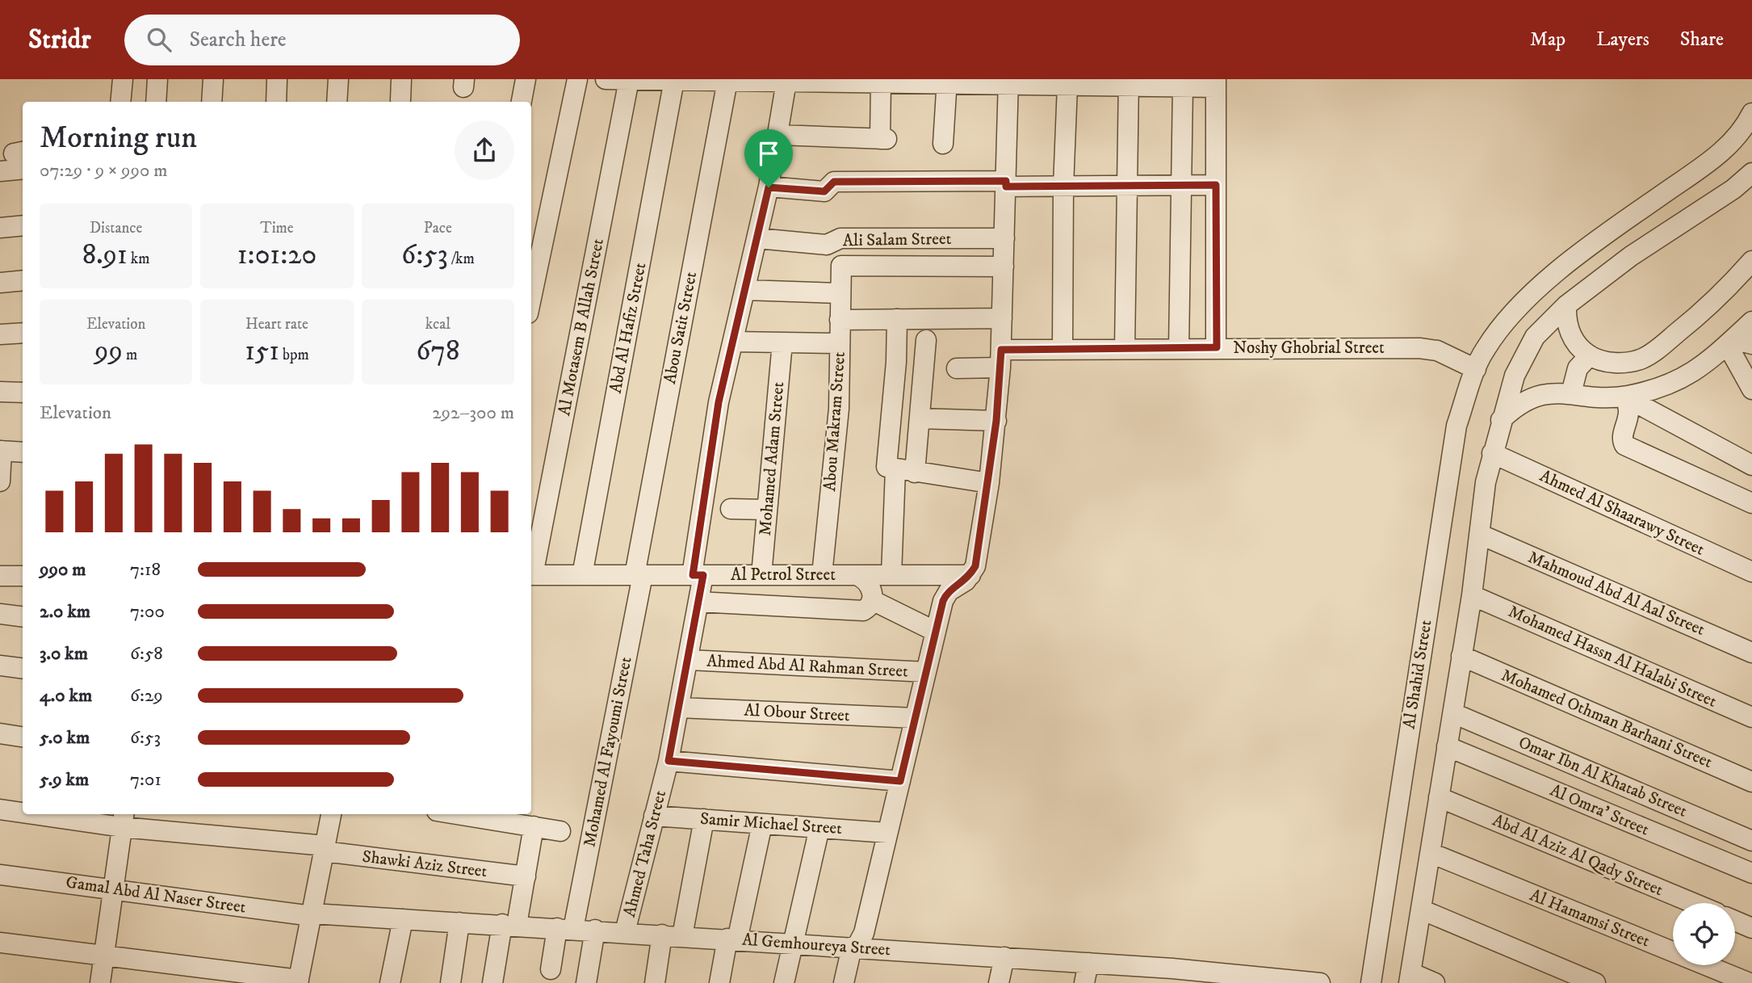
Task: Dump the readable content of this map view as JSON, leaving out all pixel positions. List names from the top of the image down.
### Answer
{
  "streets": {
    "street": [
      "Ali Salam Street",
      "Al Motasem B Allah Street",
      "Abd Al Hafiz Street",
      "Abou Satit Street",
      "Noshy Ghobrial Street",
      "Abou Makram Street",
      "Mohamed Adam Street",
      "Ahmed Al Shaarawy Street",
      "Al Petrol Street",
      "Mahmoud Abd Al Aal Street",
      "Mohamed Hassn Al Halabi Street",
      "Ahmed Abd Al Rahman Street",
      "Al Shahid Street",
      "Al Obour Street",
      "Mohamed Othman Barhani Street",
      "Mohamed Al Fayoumi Street",
      "Omar Ibn Al Khatab Street",
      "Al Omra' Street",
      "Samir Michael Street",
      "Ahmed Taha Street",
      "Abd Al Aziz Al Qady Street",
      "Shawki Aziz Street",
      "Gamal Abd Al Naser Street",
      "Al Hamamsi Street",
      "Al Gemhoureya Street"
    ]
  },
  "crossings": [
    ["Ali Salam Street", "Ahmed Taha Street"],
    ["Abd Al Hafiz Street", "Al Petrol Street"],
    ["Abou Satit Street", "Al Petrol Street"],
    ["Abou Satit Street", "Mohamed Al Fayoumi Street"],
    ["Noshy Ghobrial Street", "Al Shahid Street"],
    ["Abou Makram Street", "Al Petrol Street"],
    ["Mohamed Adam Street", "Al Petrol Street"],
    ["Al Petrol Street", "Mohamed Al Fayoumi Street"],
    ["Al Petrol Street", "Ahmed Taha Street"],
    ["Ahmed Abd Al Rahman Street", "Ahmed Taha Street"],
    ["Al Obour Street", "Ahmed Taha Street"],
    ["Mohamed Al Fayoumi Street", "Al Gemhoureya Street"],
    ["Samir Michael Street", "Ahmed Taha Street"],
    ["Ahmed Taha Street", "Al Gemhoureya Street"],
    ["Gamal Abd Al Naser Street", "Al Gemhoureya Street"]
  ],
  "page": {
    "header": "Stridr",
    "search": "Search here",
    "nav": ["Map", "Layers", "Share"],
    "heading": ["Morning run", "07:29 · 9 × 990 m"],
    "stats": [
      ["Distance", "8.91 km"],
      ["Time", "1:01:20"],
      ["Pace", "6:53 /km"],
      ["Elevation", "99 m"],
      ["Heart rate", "151 bpm"],
      ["kcal", "678"]
    ],
    "chart": ["Elevation", "292–300 m"],
    "list": [
      {
        "name": "990 m",
        "note": "7:18"
      },
      {
        "name": "2.0 km",
        "note": "7:00"
      },
      {
        "name": "3.0 km",
        "note": "6:58"
      },
      {
        "name": "4.0 km",
        "note": "6:29"
      },
      {
        "name": "5.0 km",
        "note": "6:53"
      },
      {
        "name": "5.9 km",
        "note": "7:01"
      }
    ]
  }
}
